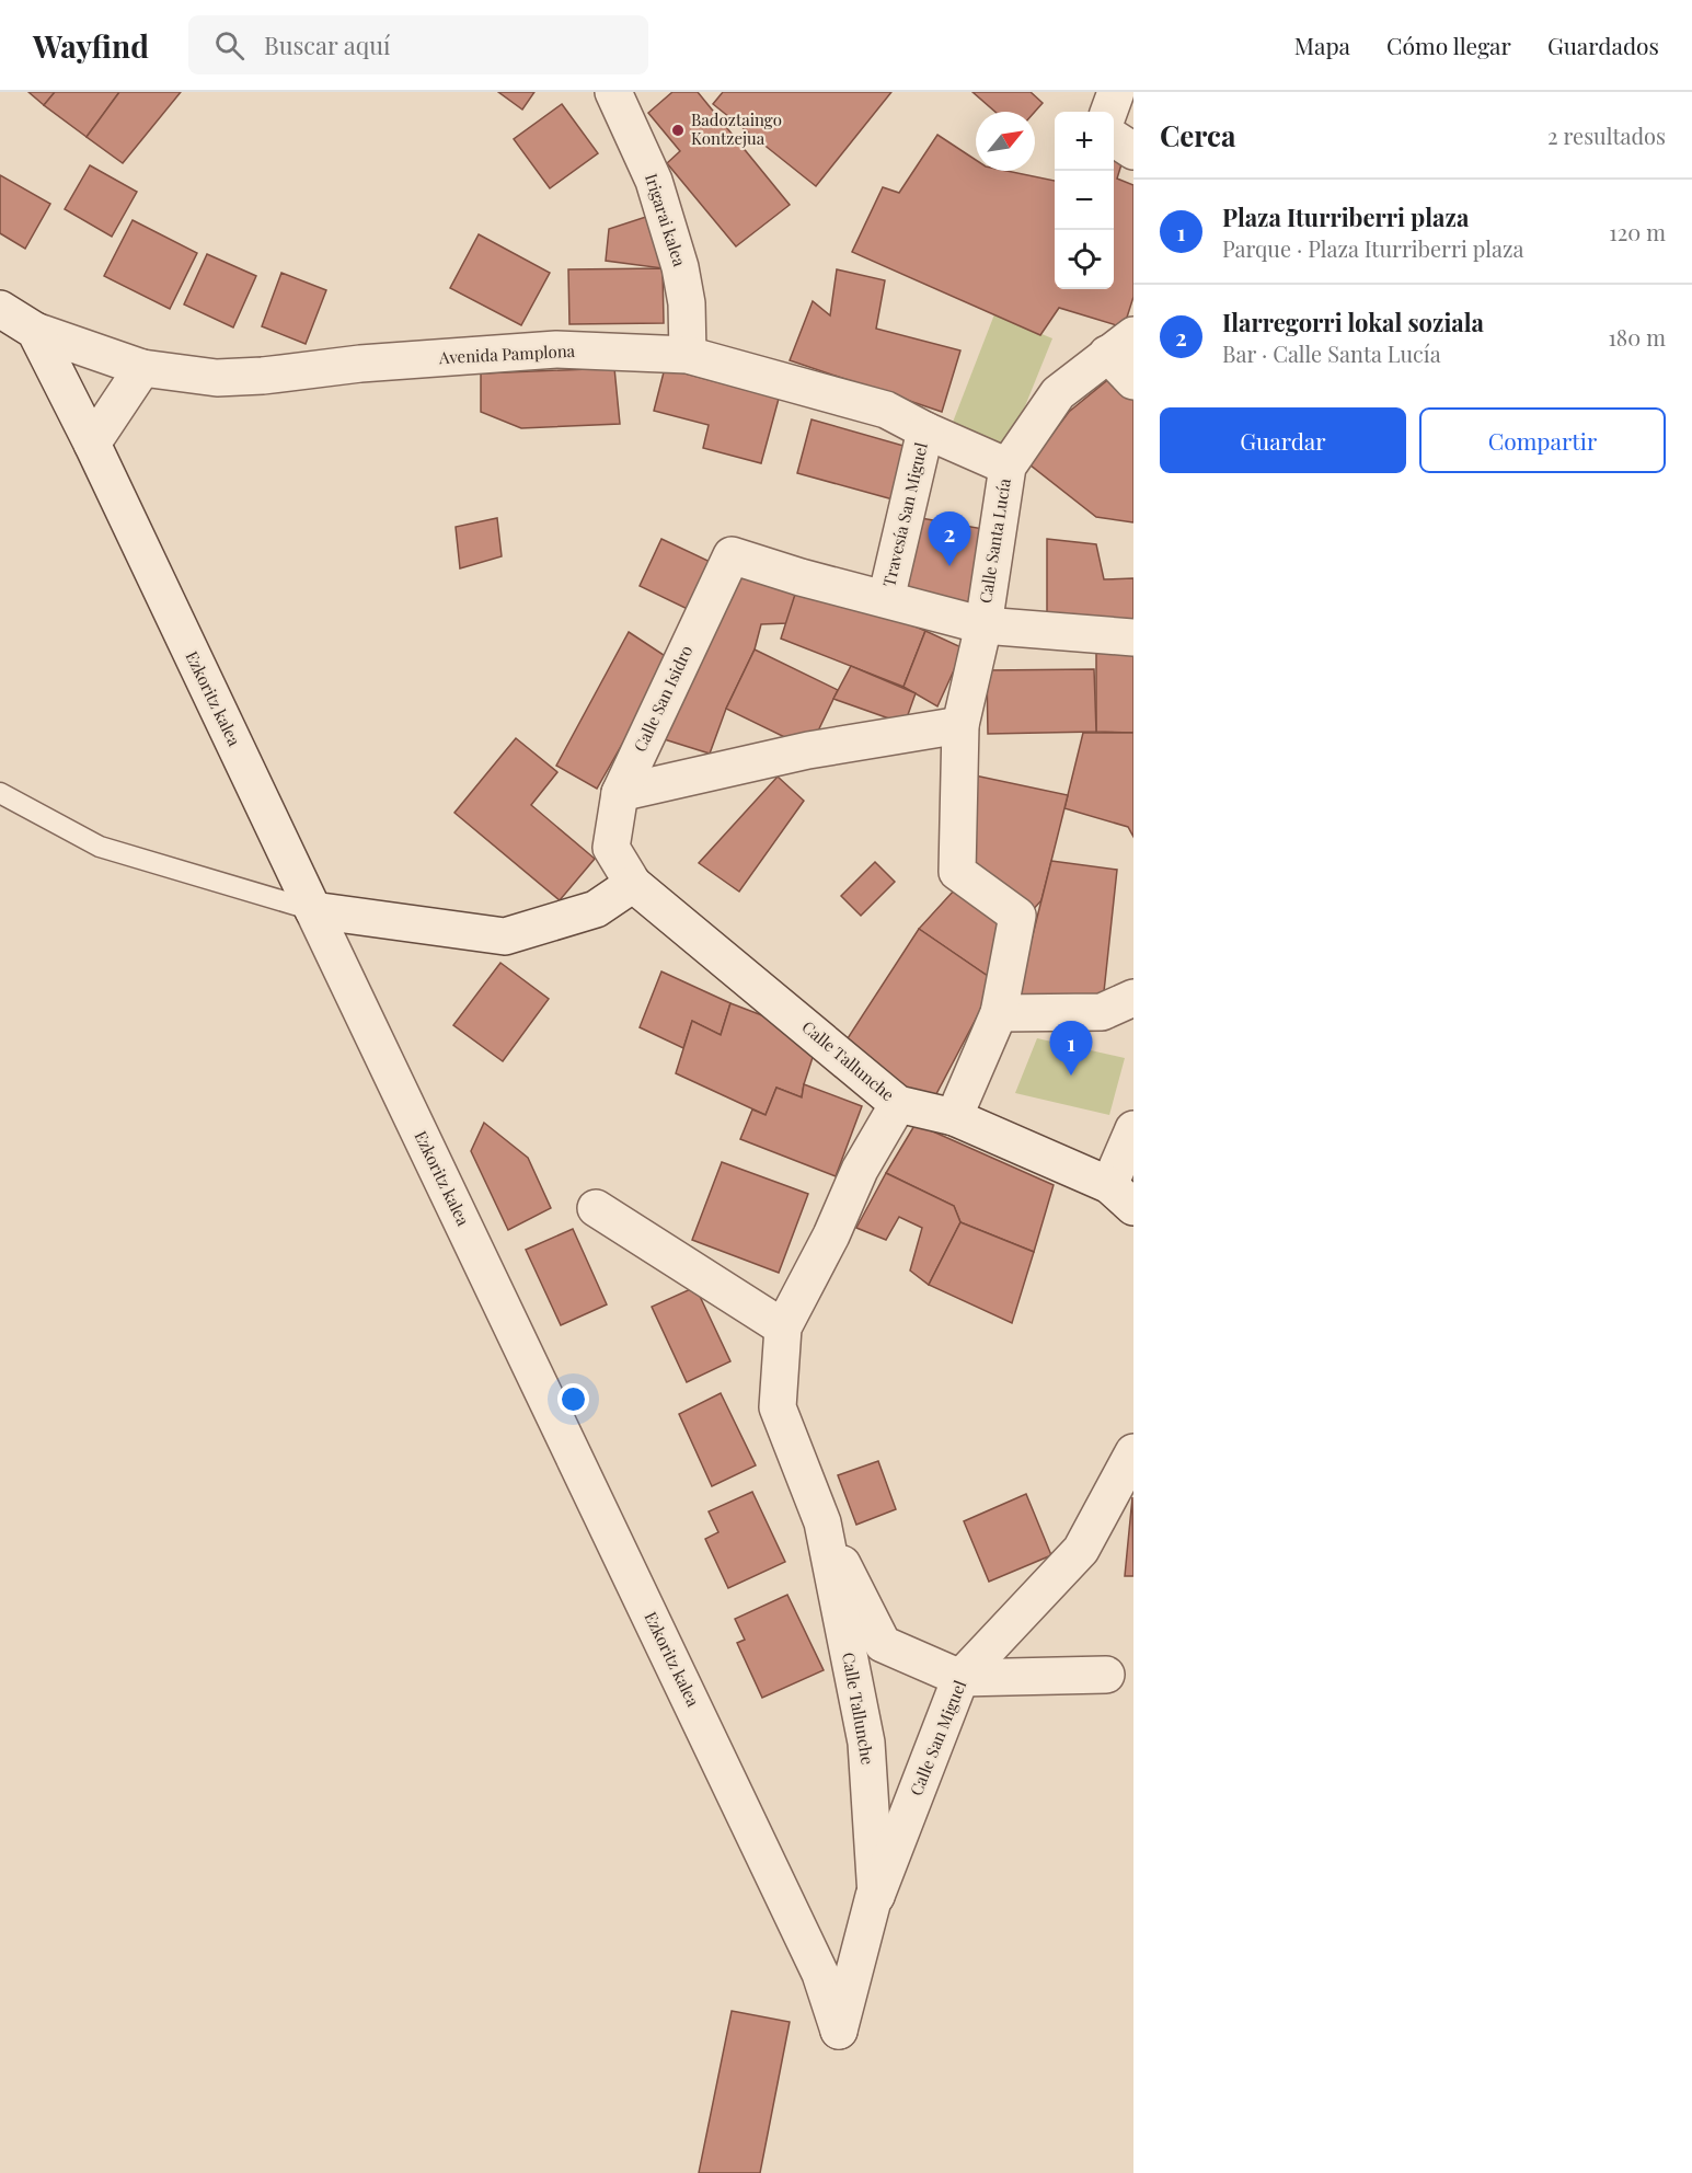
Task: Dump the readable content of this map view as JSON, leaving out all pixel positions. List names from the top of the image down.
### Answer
{
  "streets": {
    "street": [
      "Irigarai kalea",
      "Avenida Pamplona",
      "Travesía San Miguel",
      "Calle Santa Lucía",
      "Ezkoritz kalea",
      "Calle San Isidro",
      "Calle Tallunche",
      "Calle San Miguel"
    ]
  },
  "crossings": [
    ["Irigarai kalea", "Avenida Pamplona"],
    ["Avenida Pamplona", "Travesía San Miguel"],
    ["Avenida Pamplona", "Calle Santa Lucía"],
    ["Avenida Pamplona", "Ezkoritz kalea"],
    ["Travesía San Miguel", "Calle Santa Lucía"],
    ["Travesía San Miguel", "Calle San Isidro"],
    ["Ezkoritz kalea", "Calle San Miguel"],
    ["Calle San Isidro", "Calle Tallunche"],
    ["Calle Tallunche", "Calle San Miguel"]
  ],
  "places": ["Badoztaingo Kontzejua"],
  "north": "top right",
  "page": {
    "header": "Wayfind",
    "search": "Buscar aquí",
    "nav": ["Mapa", "Cómo llegar", "Guardados"],
    "heading": ["Cerca", "2 resultados"],
    "map_buttons": ["+", "−"],
    "list": [
      {
        "mark": "1",
        "name": "Plaza Iturriberri plaza",
        "note": "Parque · Plaza Iturriberri plaza",
        "value": "120 m"
      },
      {
        "mark": "2",
        "name": "Ilarregorri lokal soziala",
        "note": "Bar · Calle Santa Lucía",
        "value": "180 m"
      }
    ],
    "buttons": ["Guardar", "Compartir"],
    "pins": ["2", "1"]
  }
}
